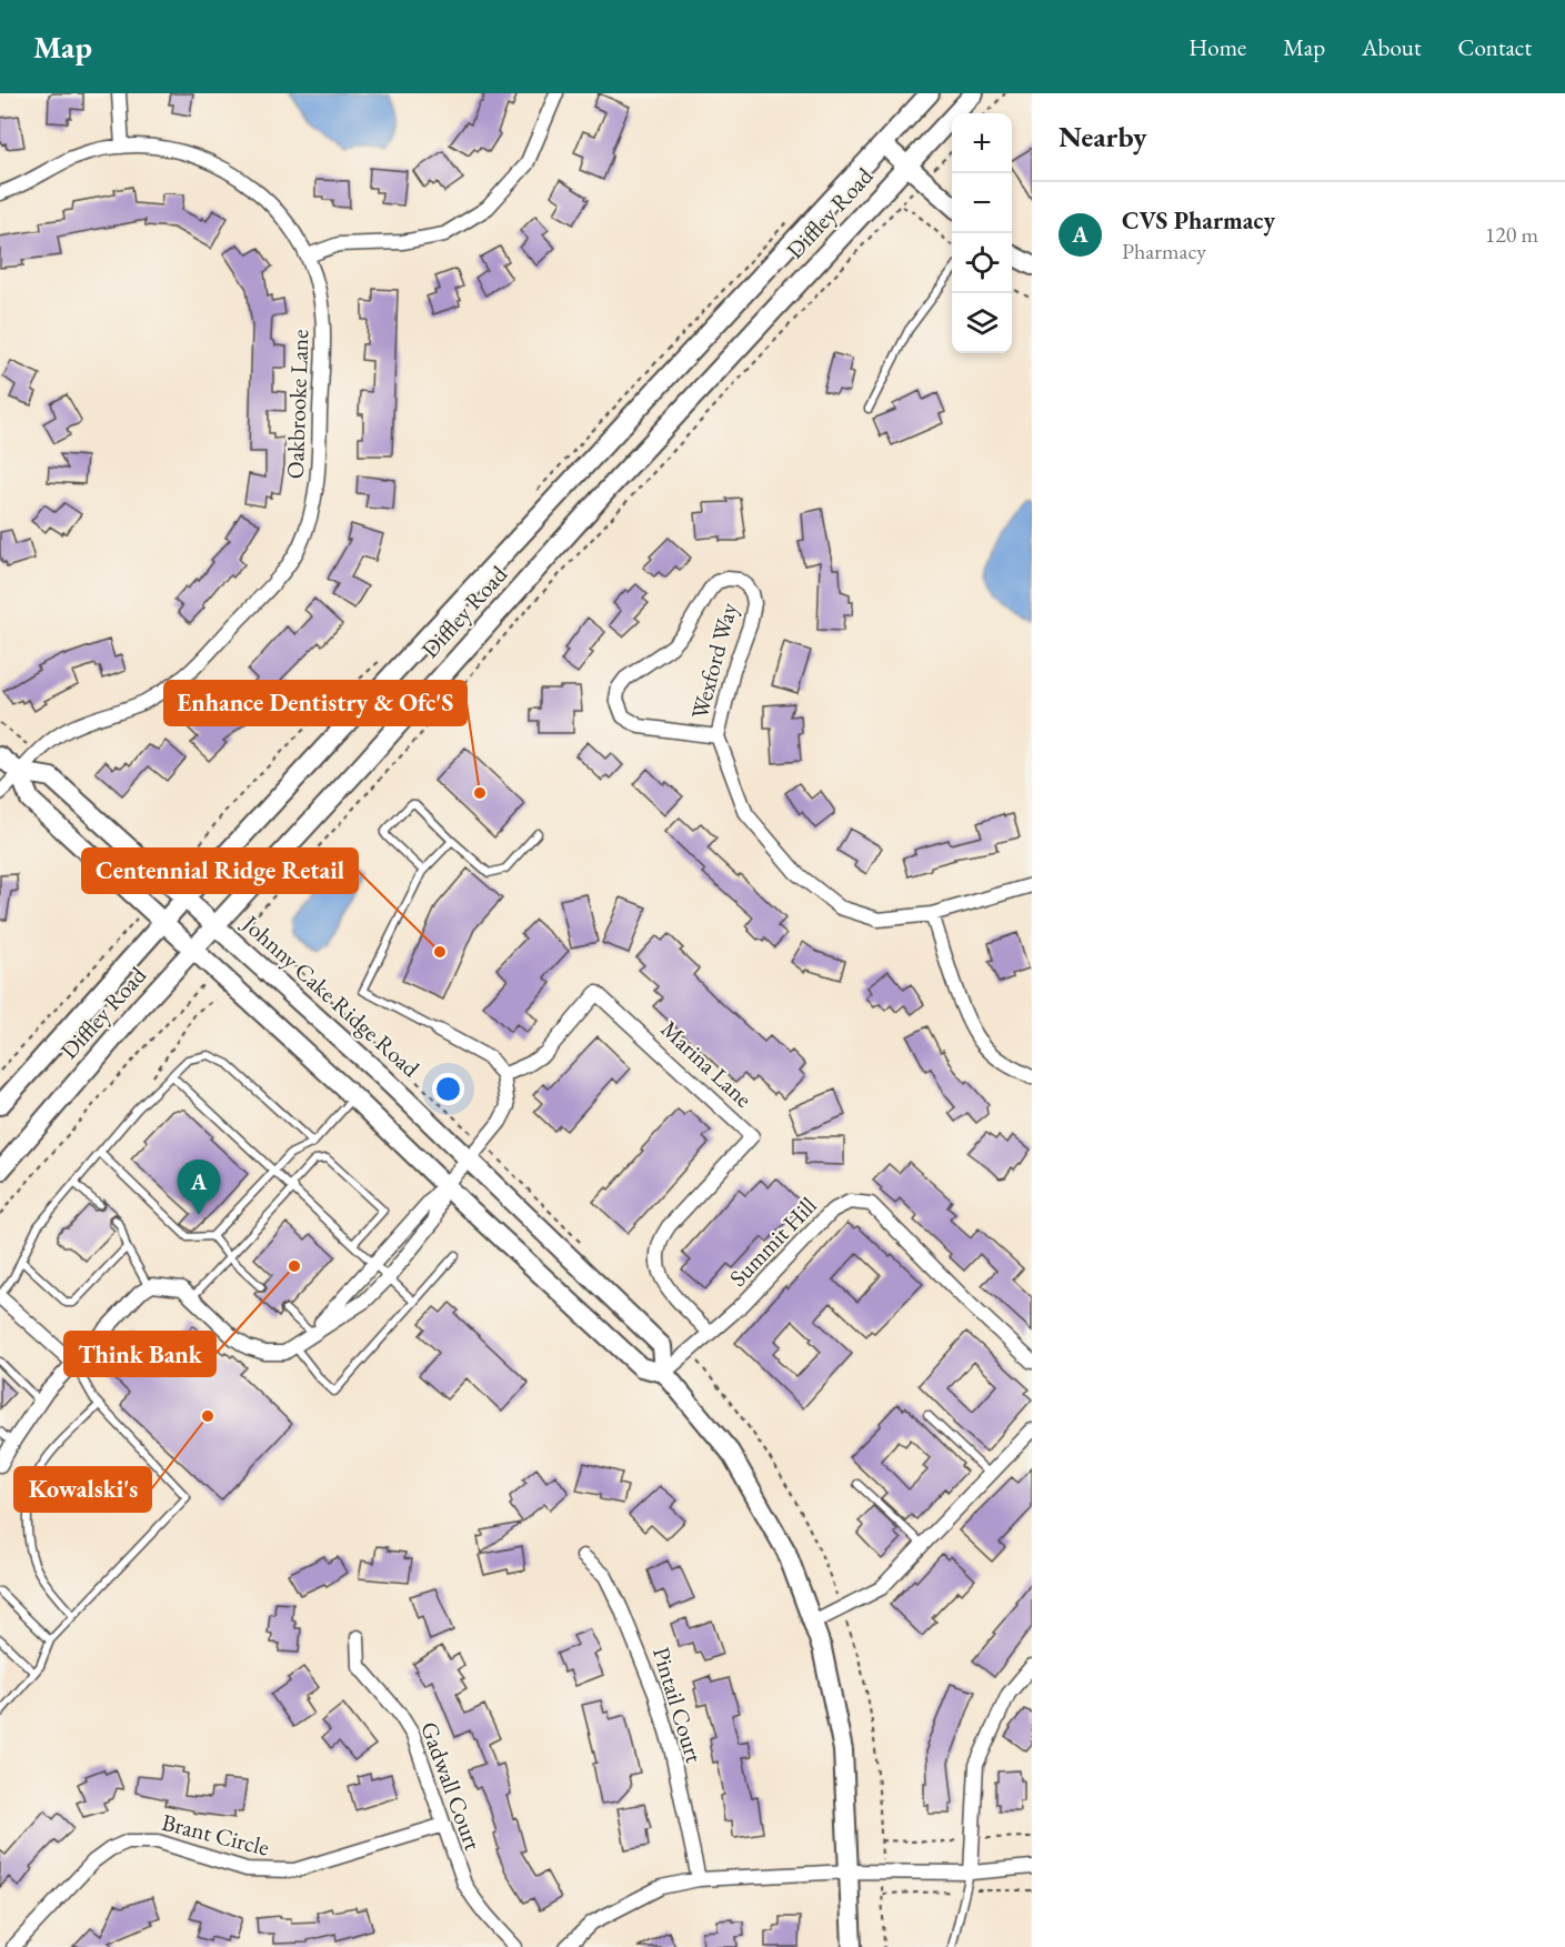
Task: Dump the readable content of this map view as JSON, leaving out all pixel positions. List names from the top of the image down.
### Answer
{
  "streets": {
    "main road": ["Diffley Road", "Johnny Cake Ridge Road"],
    "street": [
      "Oakbrooke Lane",
      "Wexford Way",
      "Marina Lane",
      "Summit Hill",
      "Pintail Court",
      "Gadwall Court",
      "Brant Circle"
    ]
  },
  "crossings": [
    ["Diffley Road", "Johnny Cake Ridge Road"],
    ["Oakbrooke Lane", "Johnny Cake Ridge Road"],
    ["Johnny Cake Ridge Road", "Summit Hill"],
    ["Marina Lane", "Summit Hill"],
    ["Gadwall Court", "Brant Circle"]
  ],
  "places": [
    "Enhance Dentistry & Ofc'S",
    "Centennial Ridge Retail",
    "Think Bank",
    "Kowalski's"
  ],
  "page": {
    "header": "Map",
    "nav": [
      "Home",
      "Map",
      "About",
      "Contact"
    ],
    "heading": "Nearby",
    "map_buttons": ["+", "−"],
    "list": [
      {
        "mark": "A",
        "name": "CVS Pharmacy",
        "note": "Pharmacy",
        "value": "120 m"
      }
    ],
    "pins": "A"
  }
}
